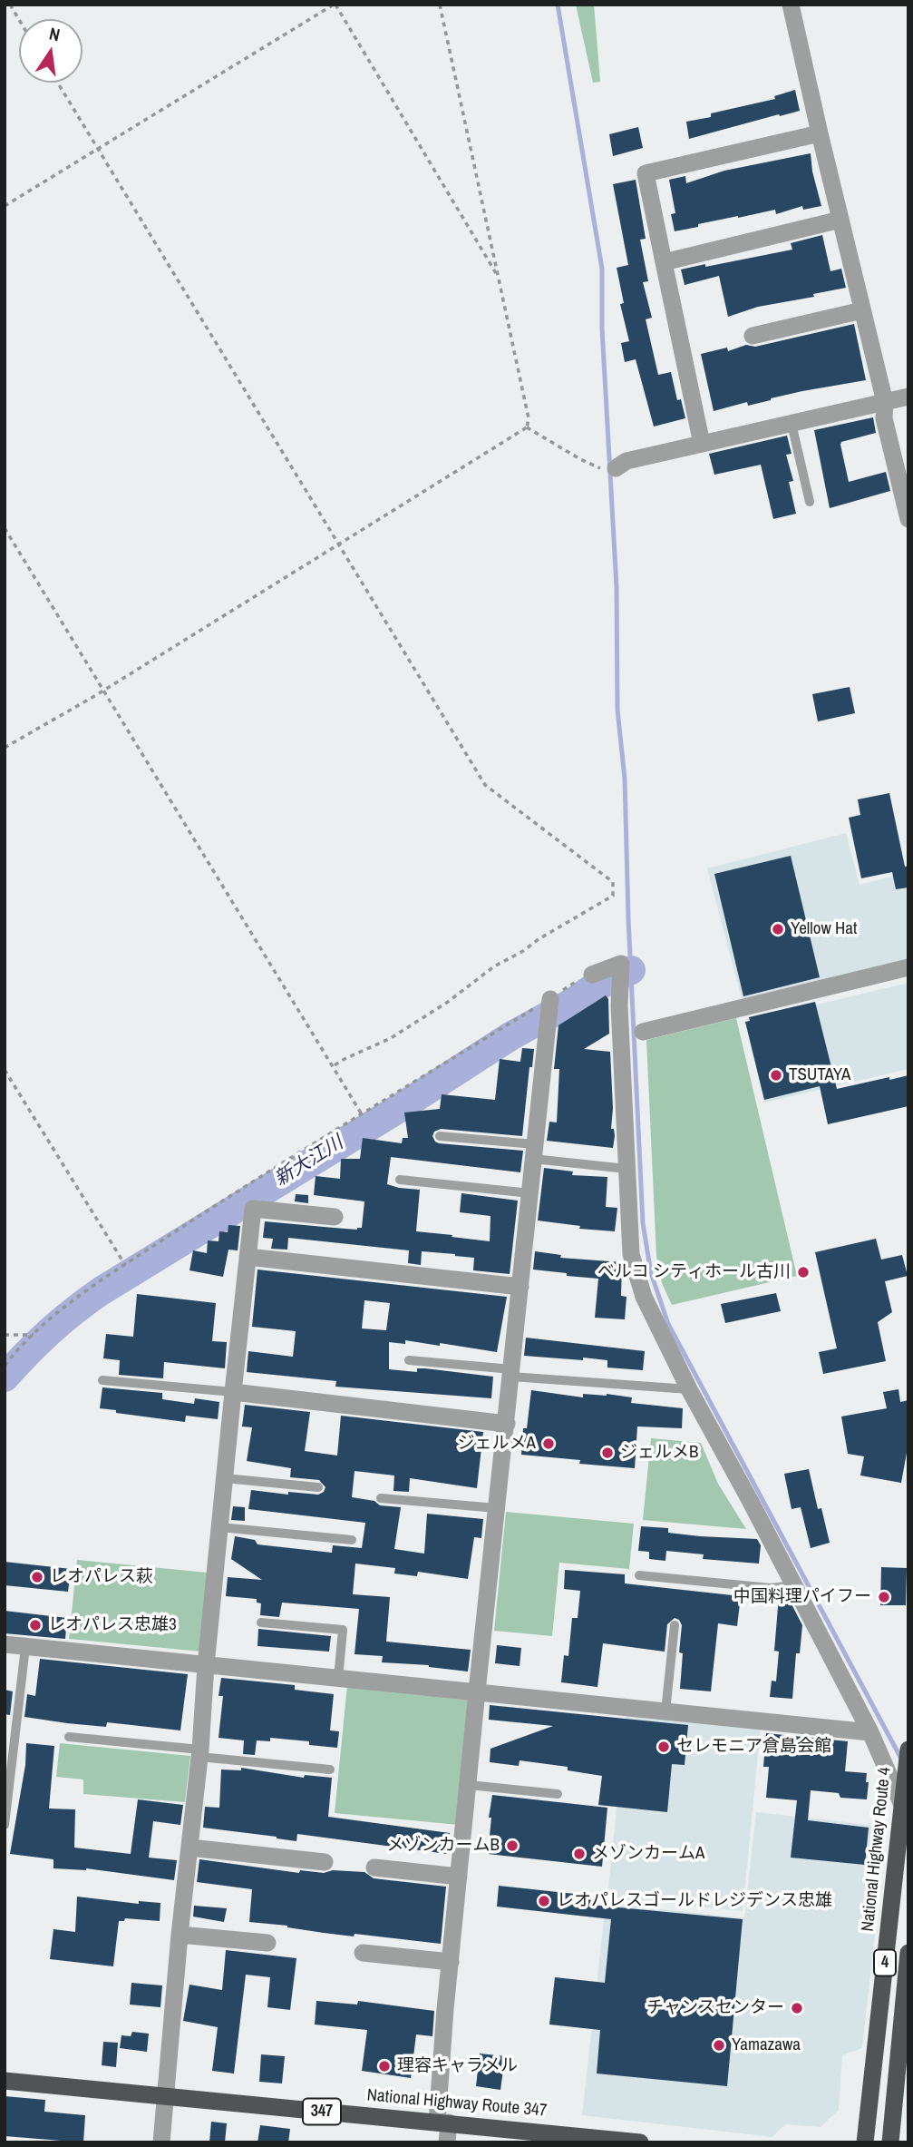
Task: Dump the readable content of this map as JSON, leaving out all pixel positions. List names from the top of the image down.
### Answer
{
  "streets": {
    "highway": [
      "National Highway Route 4",
      "4",
      "National Highway Route 347",
      "347"
    ]
  },
  "water": ["新大江川"],
  "places": [
    "Yellow Hat",
    "TSUTAYA",
    "ベルコ シティホール古川",
    "ジェルメA",
    "ジェルメB",
    "レオパレス萩",
    "中国料理パイフー",
    "レオパレス忠雄3",
    "セレモニア倉島会館",
    "メゾンカームB",
    "メゾンカームA",
    "レオパレスゴールドレジデンス忠雄",
    "チャンスセンター",
    "Yamazawa",
    "理容キャラメル"
  ],
  "north": "top"
}
